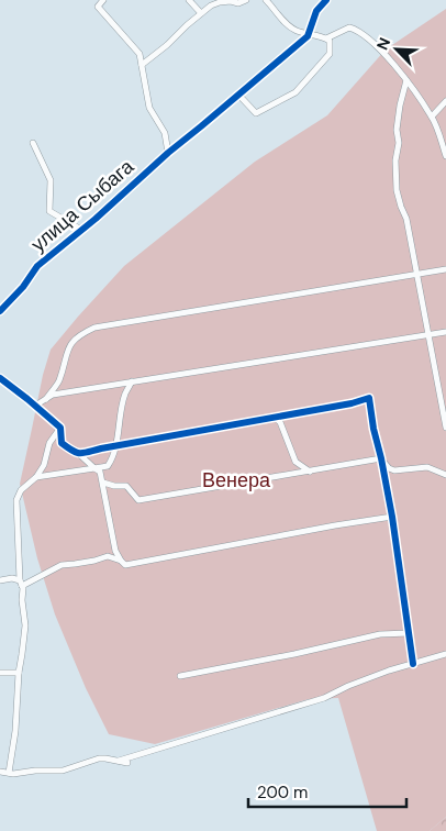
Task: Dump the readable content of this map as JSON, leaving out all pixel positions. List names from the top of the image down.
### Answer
{
  "streets": {
    "street": ["улица Сыбага"]
  },
  "parks": ["Венера"],
  "scale_bar": "200 m",
  "north": "top left"
}
